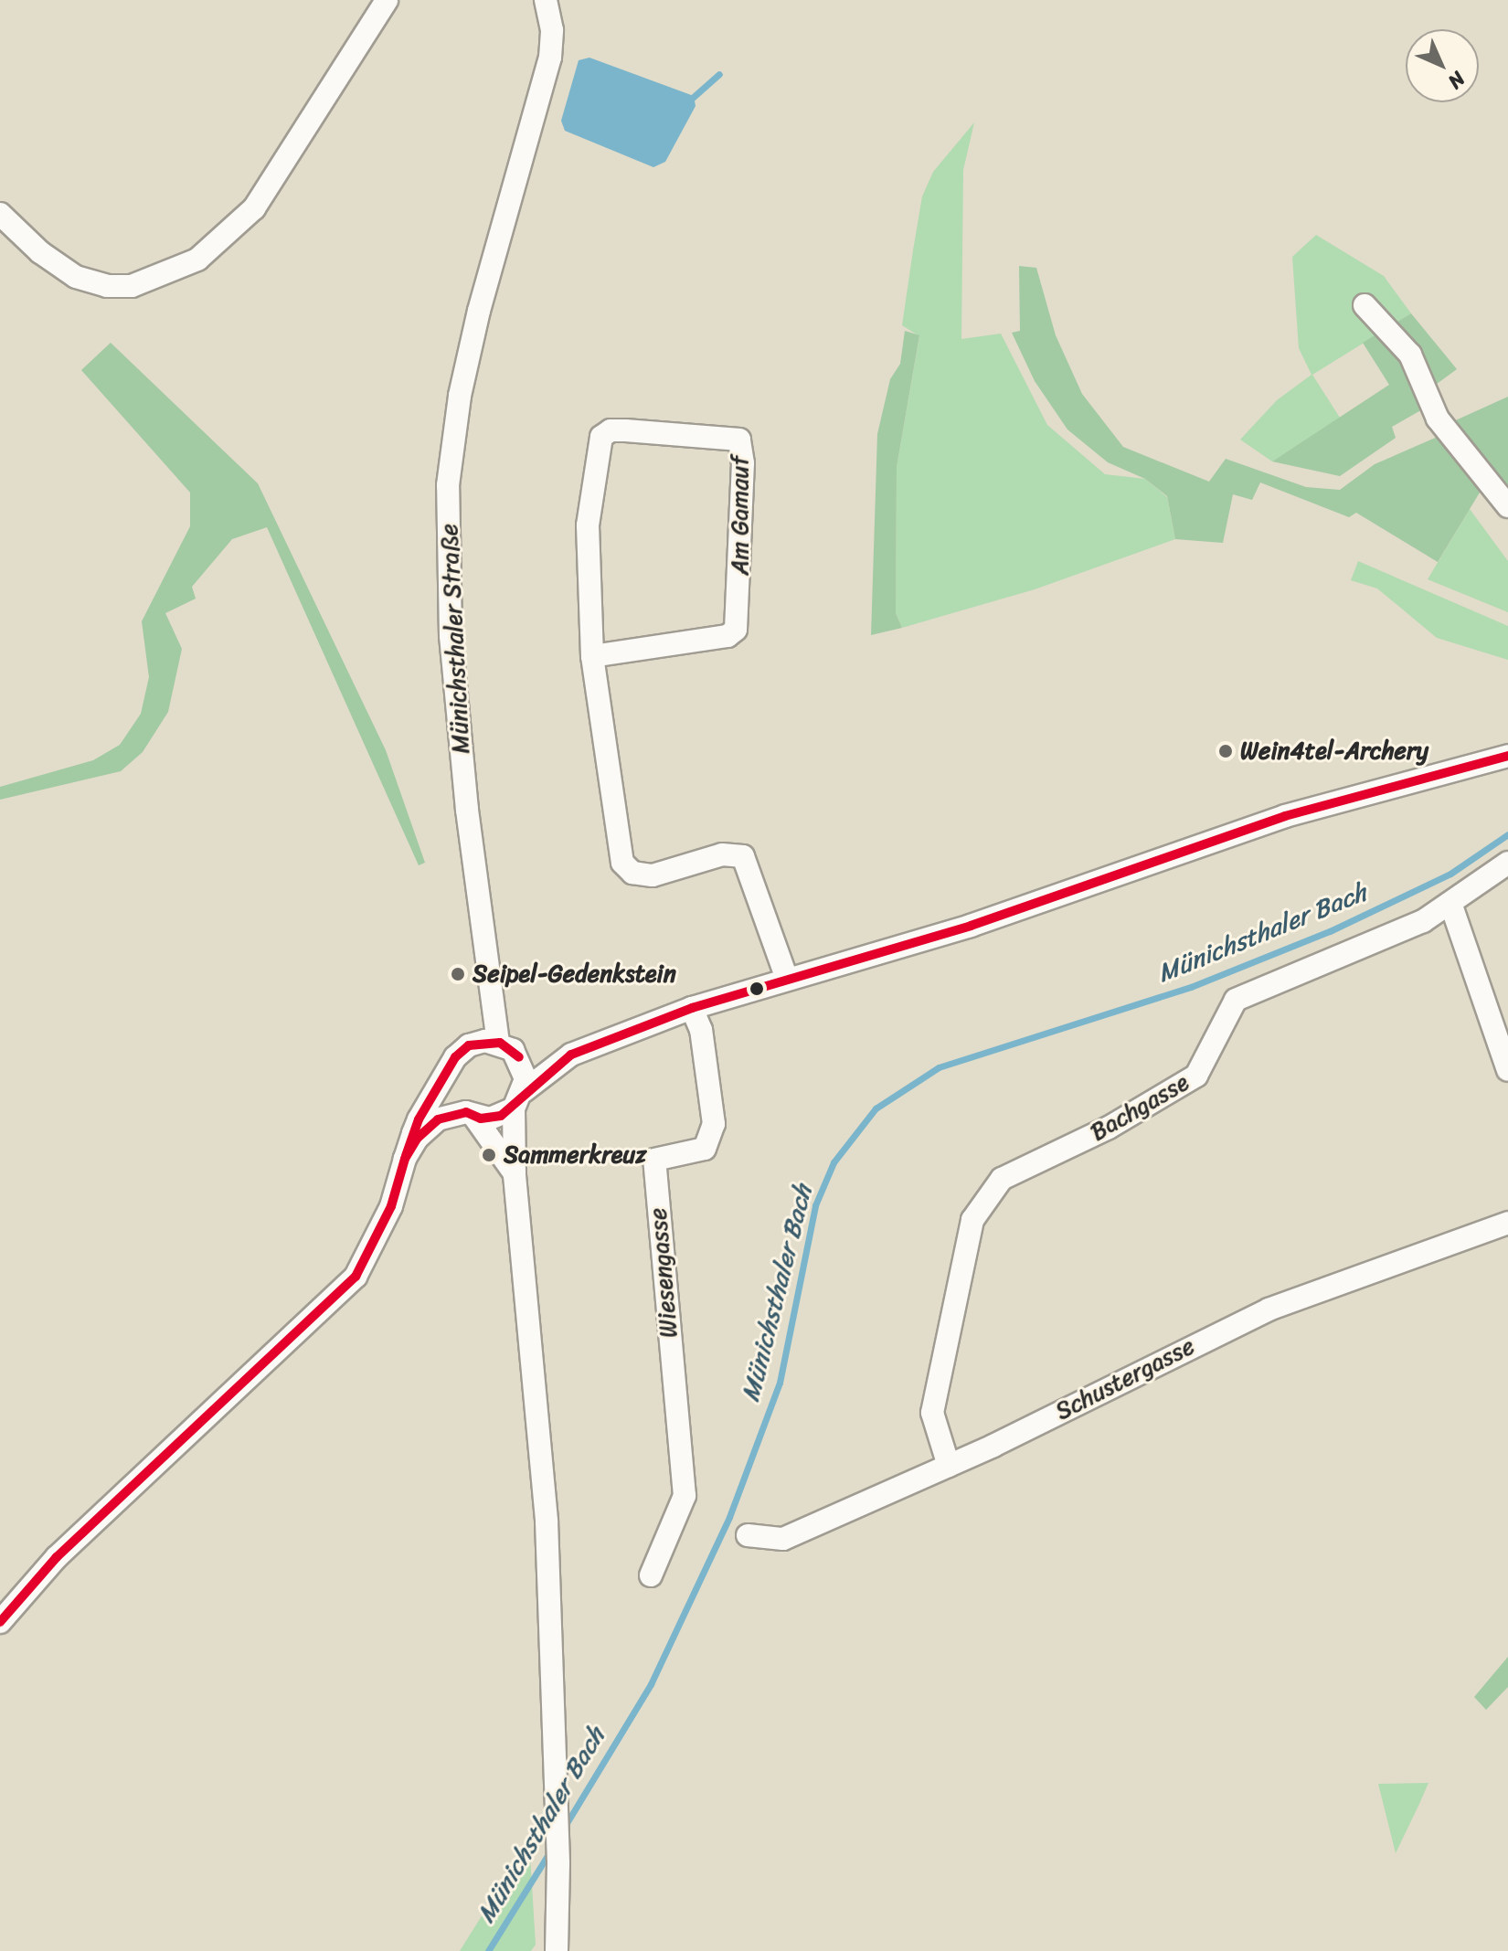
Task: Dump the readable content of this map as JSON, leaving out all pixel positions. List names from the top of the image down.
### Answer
{
  "streets": {
    "street": [
      "Am Gamauf",
      "Münichsthaler Straße",
      "Bachgasse",
      "Wiesengasse",
      "Schustergasse"
    ]
  },
  "crossings": [
    ["Bachgasse", "Schustergasse"]
  ],
  "water": ["Münichsthaler Bach"],
  "places": ["Wein4tel-Archery", "Seipel-Gedenkstein", "Sammerkreuz"],
  "north": "bottom right"
}
